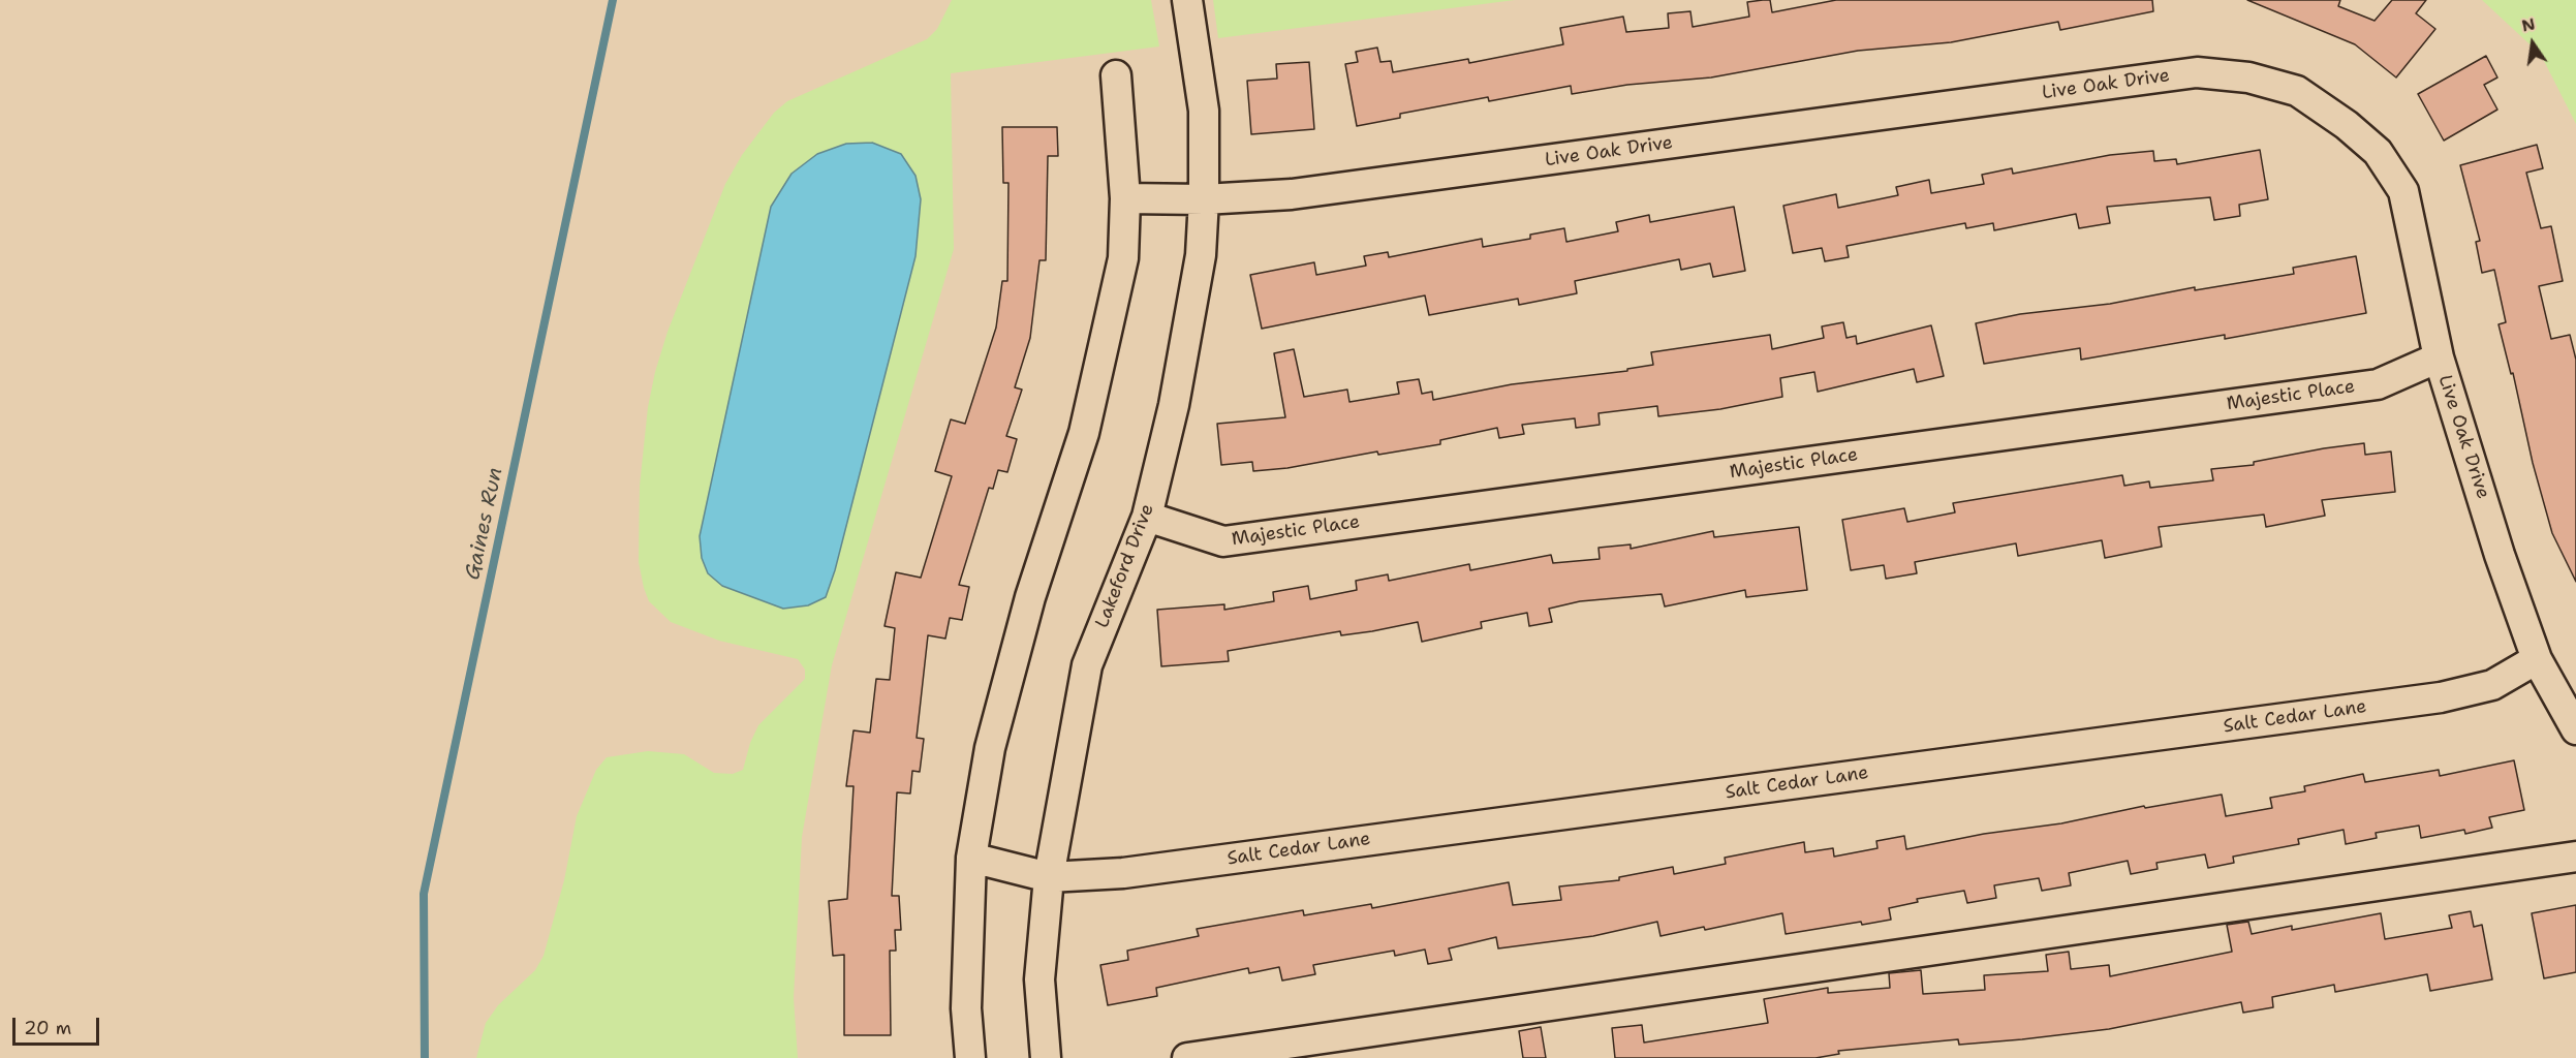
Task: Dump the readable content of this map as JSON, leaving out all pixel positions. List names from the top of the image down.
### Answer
{
  "streets": {
    "street": [
      "Live Oak Drive",
      "Majestic Place",
      "Lakeford Drive",
      "Salt Cedar Lane"
    ]
  },
  "crossings": [
    ["Live Oak Drive", "Majestic Place"],
    ["Live Oak Drive", "Lakeford Drive"],
    ["Live Oak Drive", "Salt Cedar Lane"],
    ["Majestic Place", "Lakeford Drive"],
    ["Lakeford Drive", "Salt Cedar Lane"]
  ],
  "water": ["Gaines Run"],
  "scale_bar": "20 m",
  "north": "top"
}
